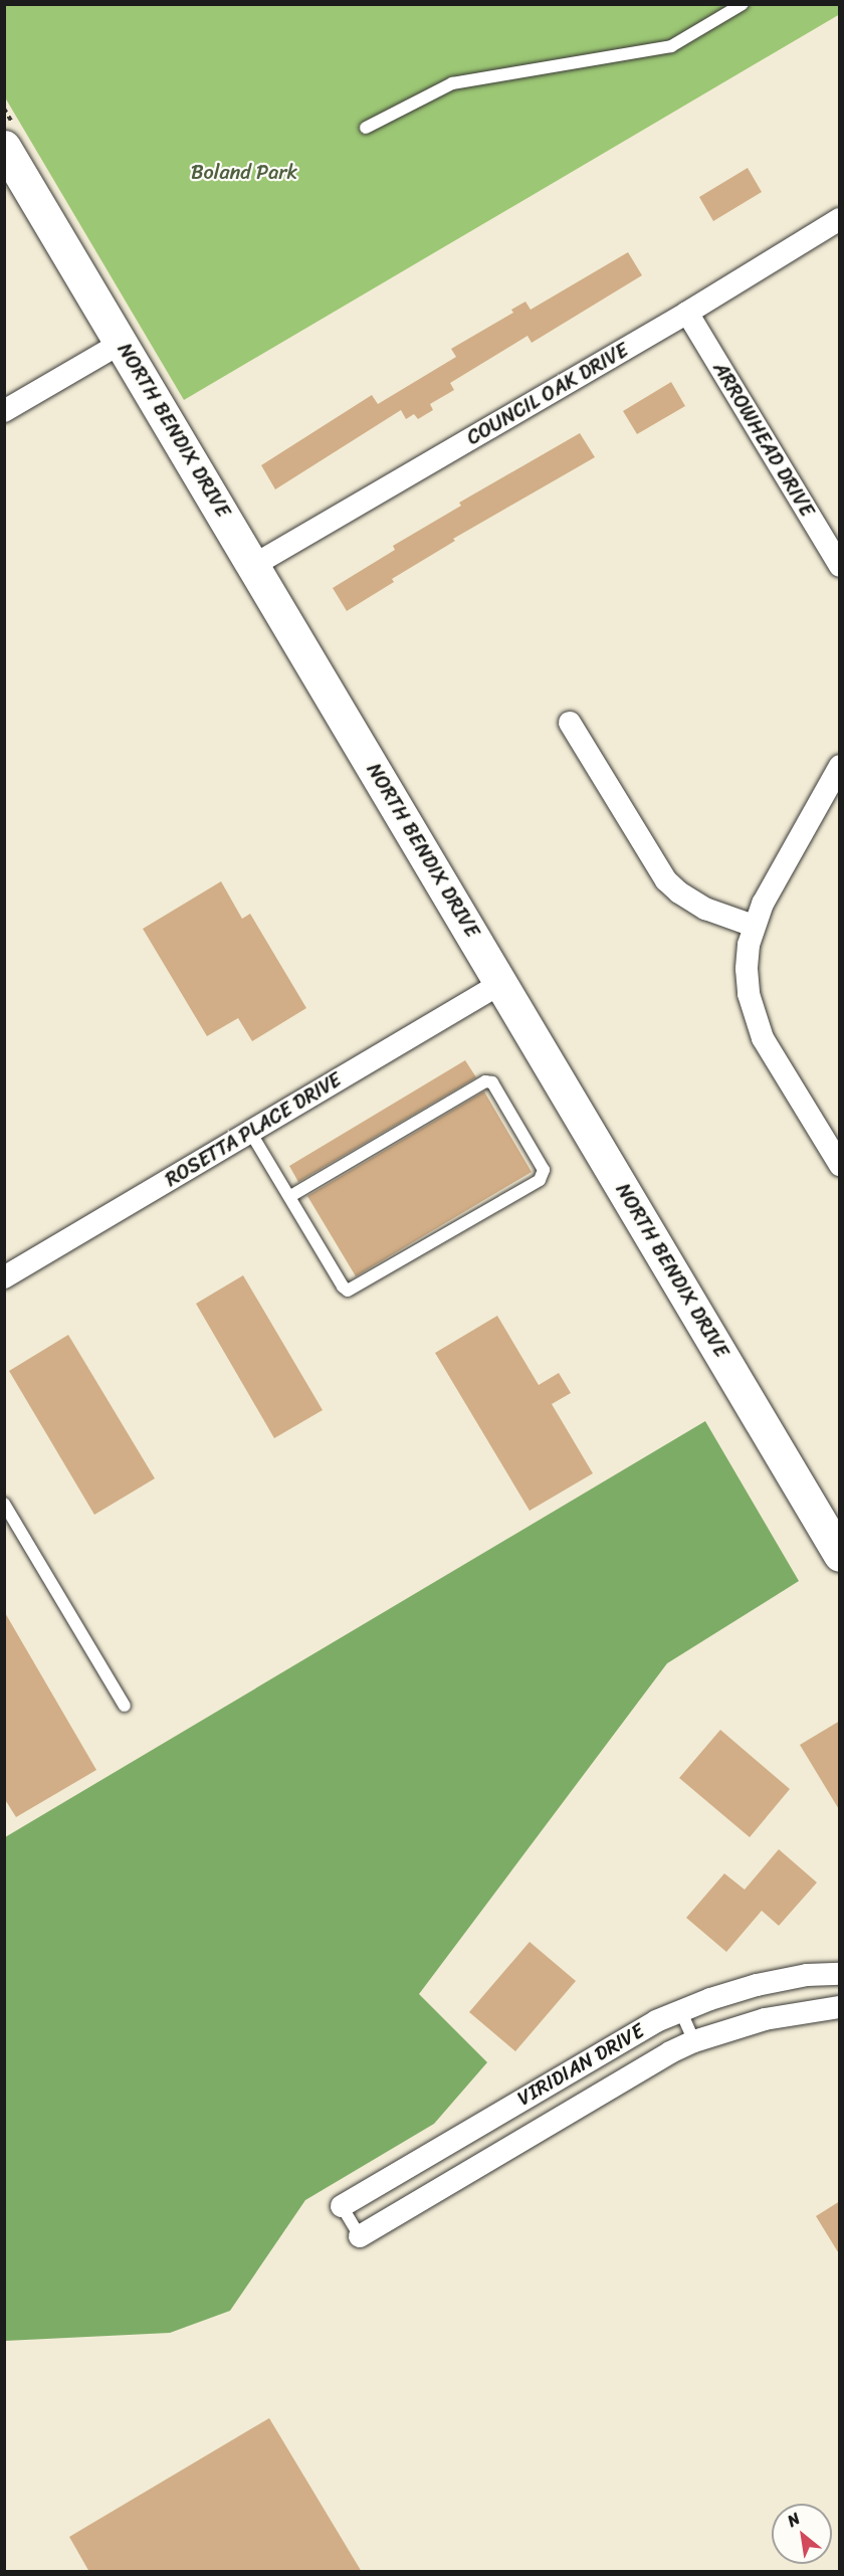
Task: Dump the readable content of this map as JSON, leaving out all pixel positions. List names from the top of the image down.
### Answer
{
  "streets": {
    "street": [
      "COUNCIL OAK DRIVE",
      "NORTH BENDIX DRIVE",
      "ARROWHEAD DRIVE",
      "ROSETTA PLACE DRIVE",
      "VIRIDIAN DRIVE"
    ]
  },
  "crossings": [
    ["COUNCIL OAK DRIVE", "NORTH BENDIX DRIVE"],
    ["COUNCIL OAK DRIVE", "ARROWHEAD DRIVE"],
    ["NORTH BENDIX DRIVE", "ROSETTA PLACE DRIVE"]
  ],
  "parks": ["Boland Park"],
  "north": "top left"
}
